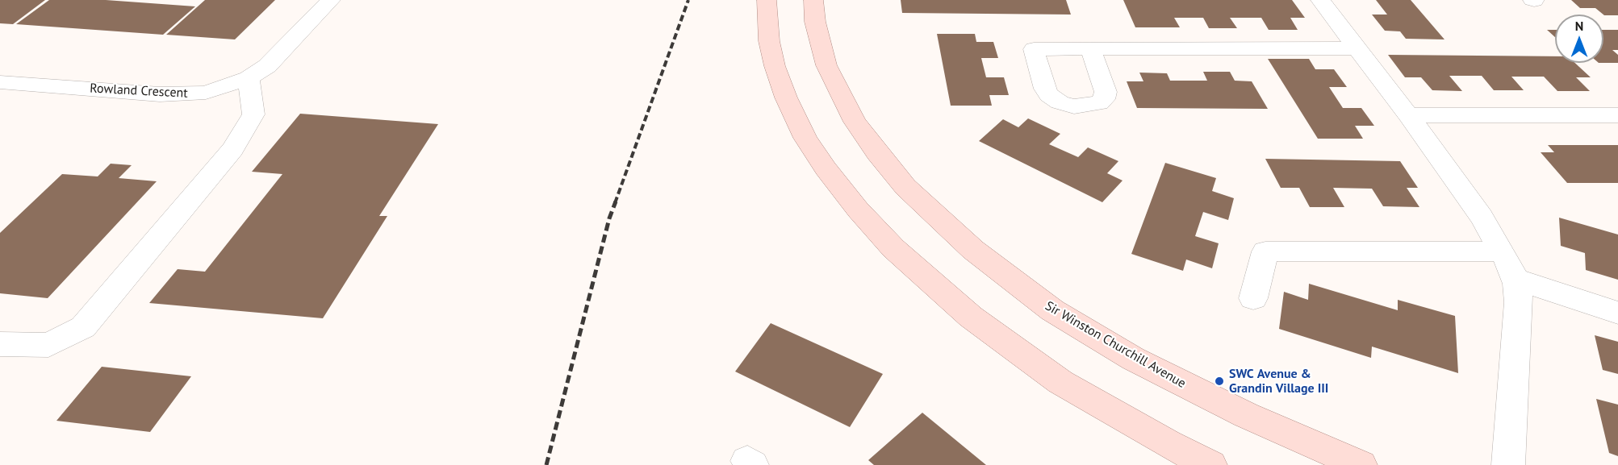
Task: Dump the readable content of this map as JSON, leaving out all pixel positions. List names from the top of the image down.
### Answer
{
  "streets": {
    "main road": ["Sir Winston Churchill Avenue"],
    "street": ["Rowland Crescent"]
  },
  "places": ["SWC Avenue & Grandin Village III"],
  "north": "top"
}
